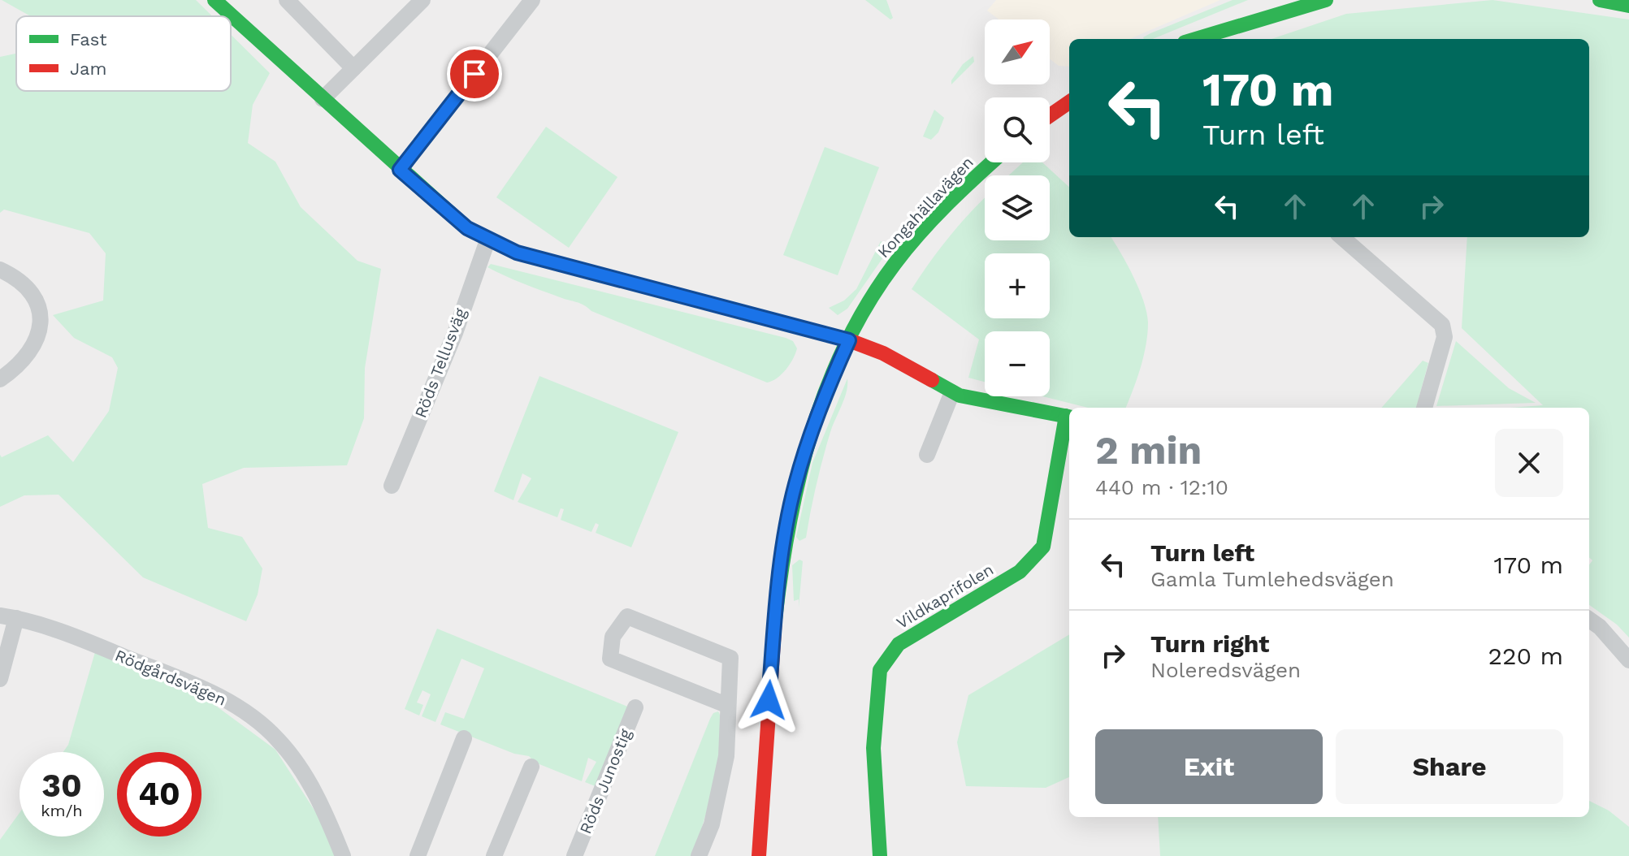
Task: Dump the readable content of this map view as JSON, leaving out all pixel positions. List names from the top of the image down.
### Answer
{
  "streets": {
    "street": [
      "Kongahällavägen",
      "Röds Tellusväg",
      "Vildkaprifolen",
      "Rödgårdsvägen",
      "Röds Junostig"
    ]
  },
  "legend": ["Fast", "Jam"],
  "north": "top right",
  "page": {
    "map_buttons": ["+", "−"],
    "turn": ["170 m", "Turn left"],
    "heading": ["2 min", "440 m · 12:10"],
    "list": [
      {
        "name": "Turn left",
        "note": "Gamla Tumlehedsvägen",
        "value": "170 m"
      },
      {
        "name": "Turn right",
        "note": "Noleredsvägen",
        "value": "220 m"
      }
    ],
    "buttons": ["Exit", "Share"],
    "speed": "30 km/h",
    "limit": "40"
  }
}
